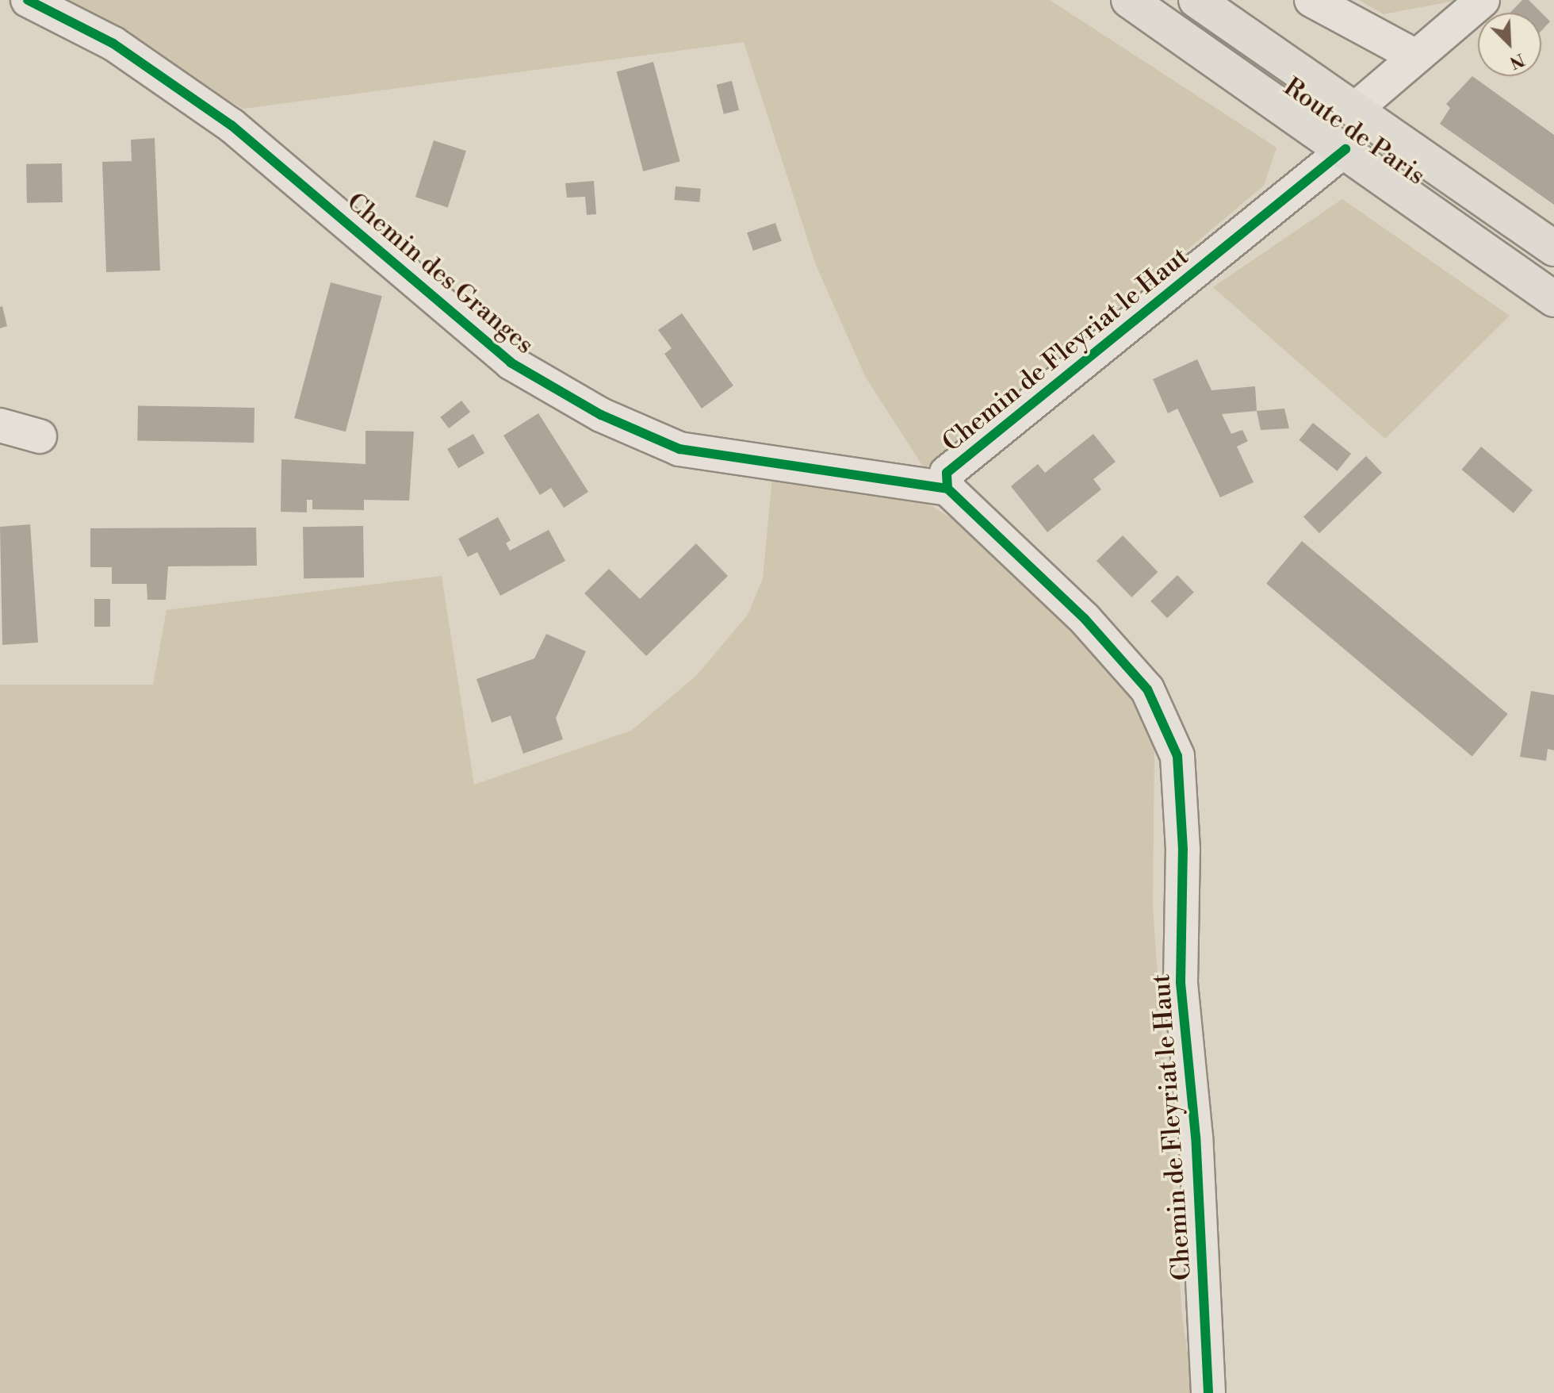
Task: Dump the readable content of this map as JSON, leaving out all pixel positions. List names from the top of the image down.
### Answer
{
  "streets": {
    "main road": ["Route de Paris"],
    "street": ["Chemin des Granges", "Chemin de Fleyriat le Haut"]
  },
  "crossings": [
    ["Route de Paris", "Chemin de Fleyriat le Haut"],
    ["Chemin des Granges", "Chemin de Fleyriat le Haut"]
  ],
  "north": "bottom right"
}
